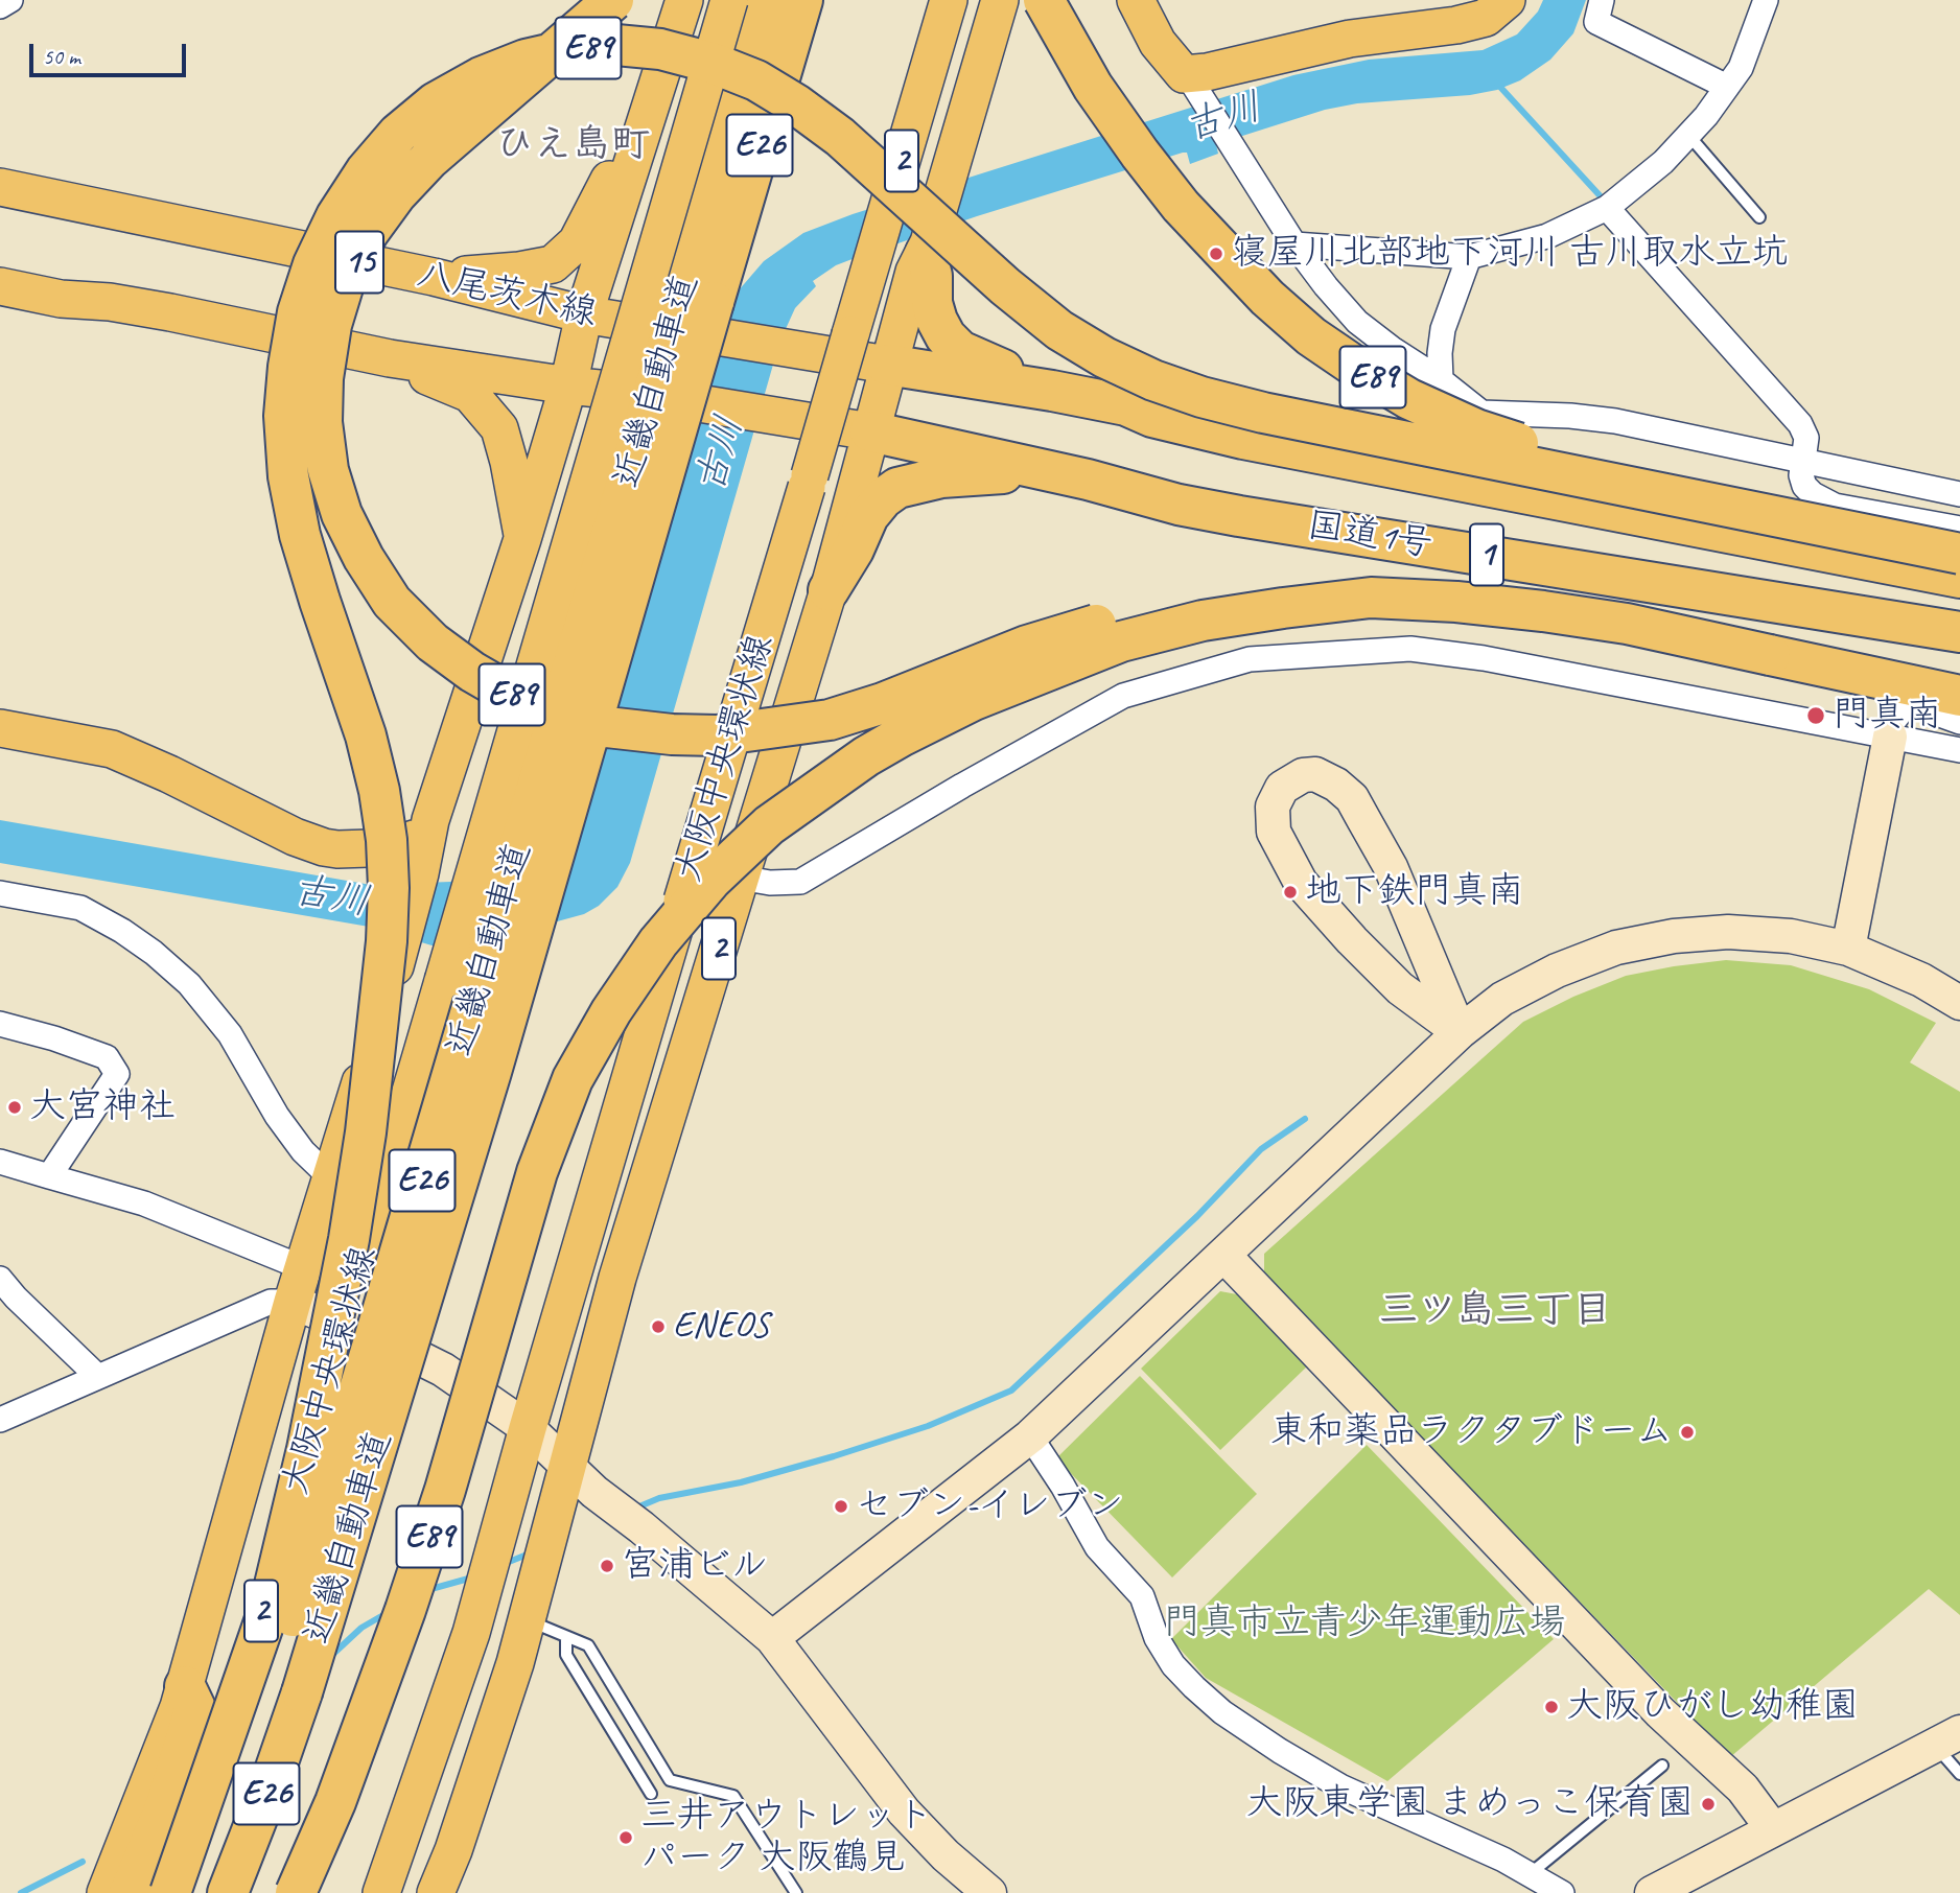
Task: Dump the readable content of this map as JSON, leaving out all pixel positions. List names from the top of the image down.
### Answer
{
  "streets": {
    "highway": [
      "E89",
      "E26",
      "近畿自動車道",
      "国道1号",
      "1"
    ],
    "main road": [
      "2",
      "15",
      "八尾茨木線",
      "大阪中央環状線"
    ]
  },
  "crossings": [
    ["2", "八尾茨木線"],
    ["2", "国道1号"],
    ["八尾茨木線", "国道1号"]
  ],
  "districts": ["ひえ島町", "三ツ島三丁目"],
  "water": ["古川"],
  "parks": ["門真市立青少年運動広場"],
  "places": [
    "寝屋川北部地下河川 古川取水立坑",
    "門真南",
    "地下鉄門真南",
    "大宮神社",
    "ENEOS",
    "東和薬品ラクタブドーム",
    "セブン-イレブン",
    "宮浦ビル",
    "大阪ひがし幼稚園",
    "大阪東学園 まめっこ保育園",
    "三井アウトレット パーク 大阪鶴見"
  ],
  "scale_bar": "50 m"
}
